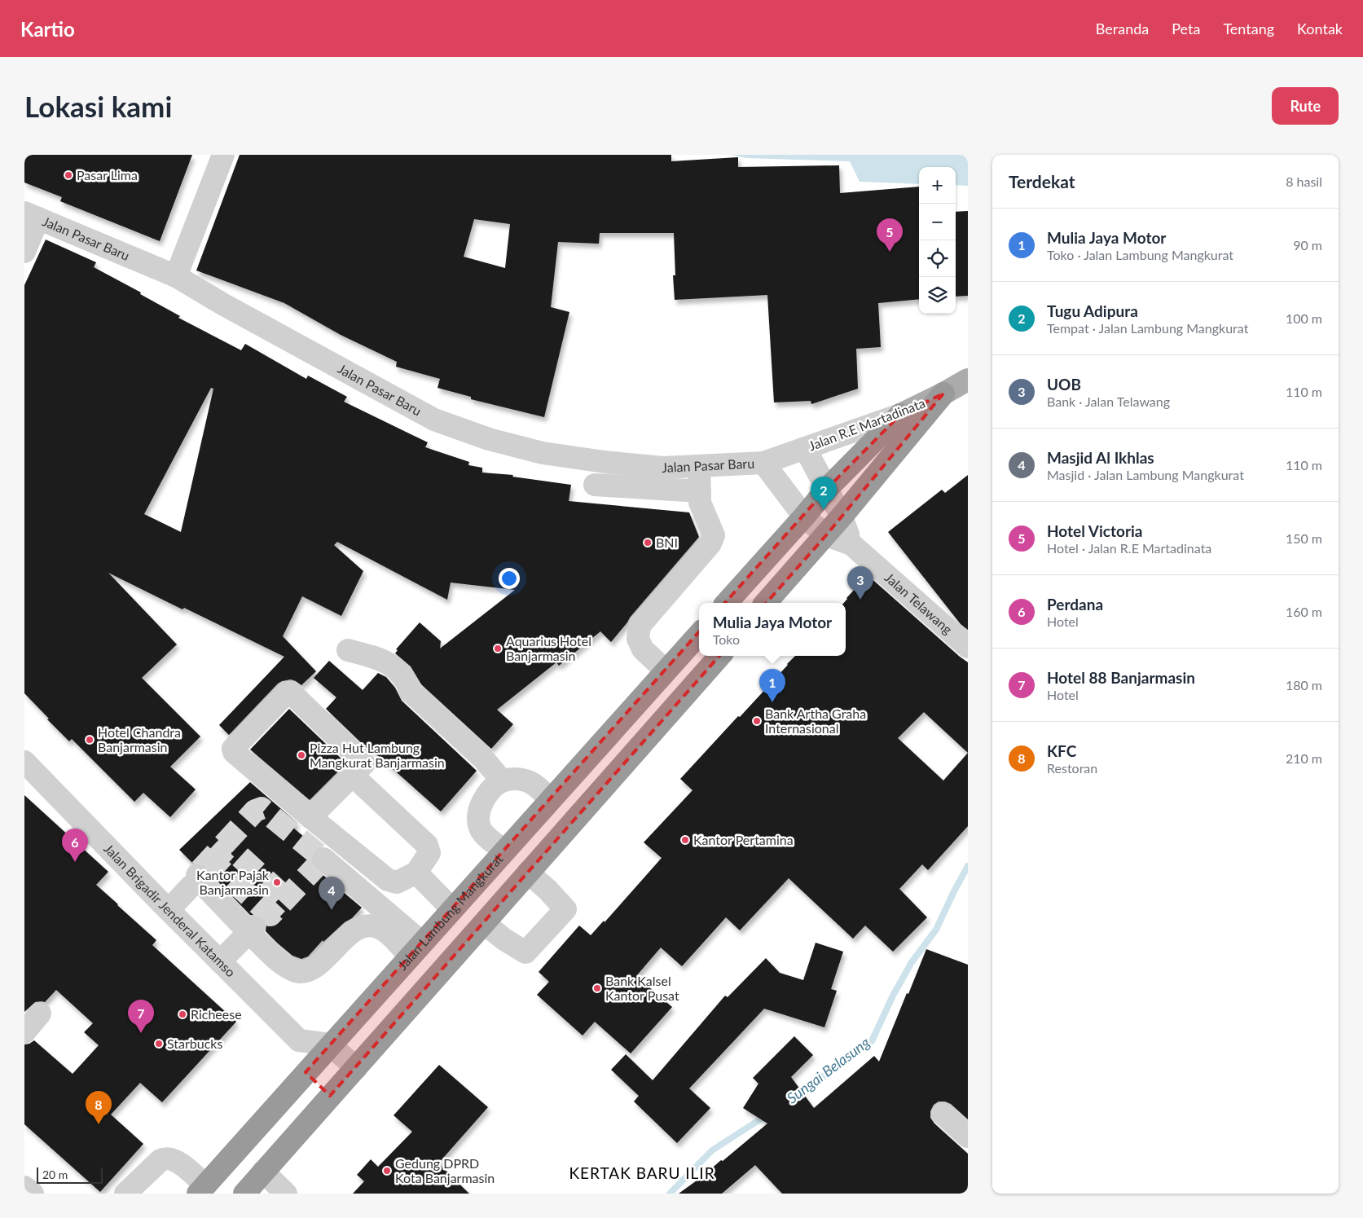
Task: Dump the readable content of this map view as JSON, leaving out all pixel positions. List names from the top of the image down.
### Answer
{
  "streets": {
    "highway": ["Jalan Lambung Mangkurat"],
    "main road": ["Jalan R.E Martadinata"],
    "street": ["Jalan Pasar Baru", "Jalan Telawang", "Jalan Brigadir Jenderal Katamso"]
  },
  "crossings": [
    ["Jalan Pasar Baru", "Jalan R.E Martadinata"],
    ["Jalan R.E Martadinata", "Jalan Telawang"]
  ],
  "districts": ["KERTAK BARU ILIR"],
  "water": ["Sungai Belasung"],
  "places": [
    "Pasar Lima",
    "BNI",
    "Aquarius Hotel Banjarmasin",
    "Bank Artha Graha Internasional",
    "Hotel Chandra Banjarmasin",
    "Pizza Hut Lambung Mangkurat Banjarmasin",
    "Kantor Pertamina",
    "Kantor Pajak Banjarmasin",
    "Bank Kalsel Kantor Pusat",
    "Richeese",
    "Starbucks",
    "Gedung DPRD Kota Banjarmasin"
  ],
  "scale_bar": "20 m",
  "page": {
    "header": "Kartio",
    "nav": [
      "Beranda",
      "Peta",
      "Tentang",
      "Kontak"
    ],
    "buttons": "Rute",
    "title": "Lokasi kami",
    "heading": ["Terdekat", "8 hasil"],
    "map_buttons": ["+", "−"],
    "list": [
      {
        "mark": "1",
        "name": "Mulia Jaya Motor",
        "note": "Toko · Jalan Lambung Mangkurat",
        "value": "90 m"
      },
      {
        "mark": "2",
        "name": "Tugu Adipura",
        "note": "Tempat · Jalan Lambung Mangkurat",
        "value": "100 m"
      },
      {
        "mark": "3",
        "name": "UOB",
        "note": "Bank · Jalan Telawang",
        "value": "110 m"
      },
      {
        "mark": "4",
        "name": "Masjid Al Ikhlas",
        "note": "Masjid · Jalan Lambung Mangkurat",
        "value": "110 m"
      },
      {
        "mark": "5",
        "name": "Hotel Victoria",
        "note": "Hotel · Jalan R.E Martadinata",
        "value": "150 m"
      },
      {
        "mark": "6",
        "name": "Perdana",
        "note": "Hotel",
        "value": "160 m"
      },
      {
        "mark": "7",
        "name": "Hotel 88 Banjarmasin",
        "note": "Hotel",
        "value": "180 m"
      },
      {
        "mark": "8",
        "name": "KFC",
        "note": "Restoran",
        "value": "210 m"
      }
    ],
    "pins": [
      "5",
      "2",
      "3",
      "1",
      "6",
      "4",
      "7",
      "8"
    ],
    "popup": ["Mulia Jaya Motor", "Toko"],
    "scale": "20 m"
  }
}
